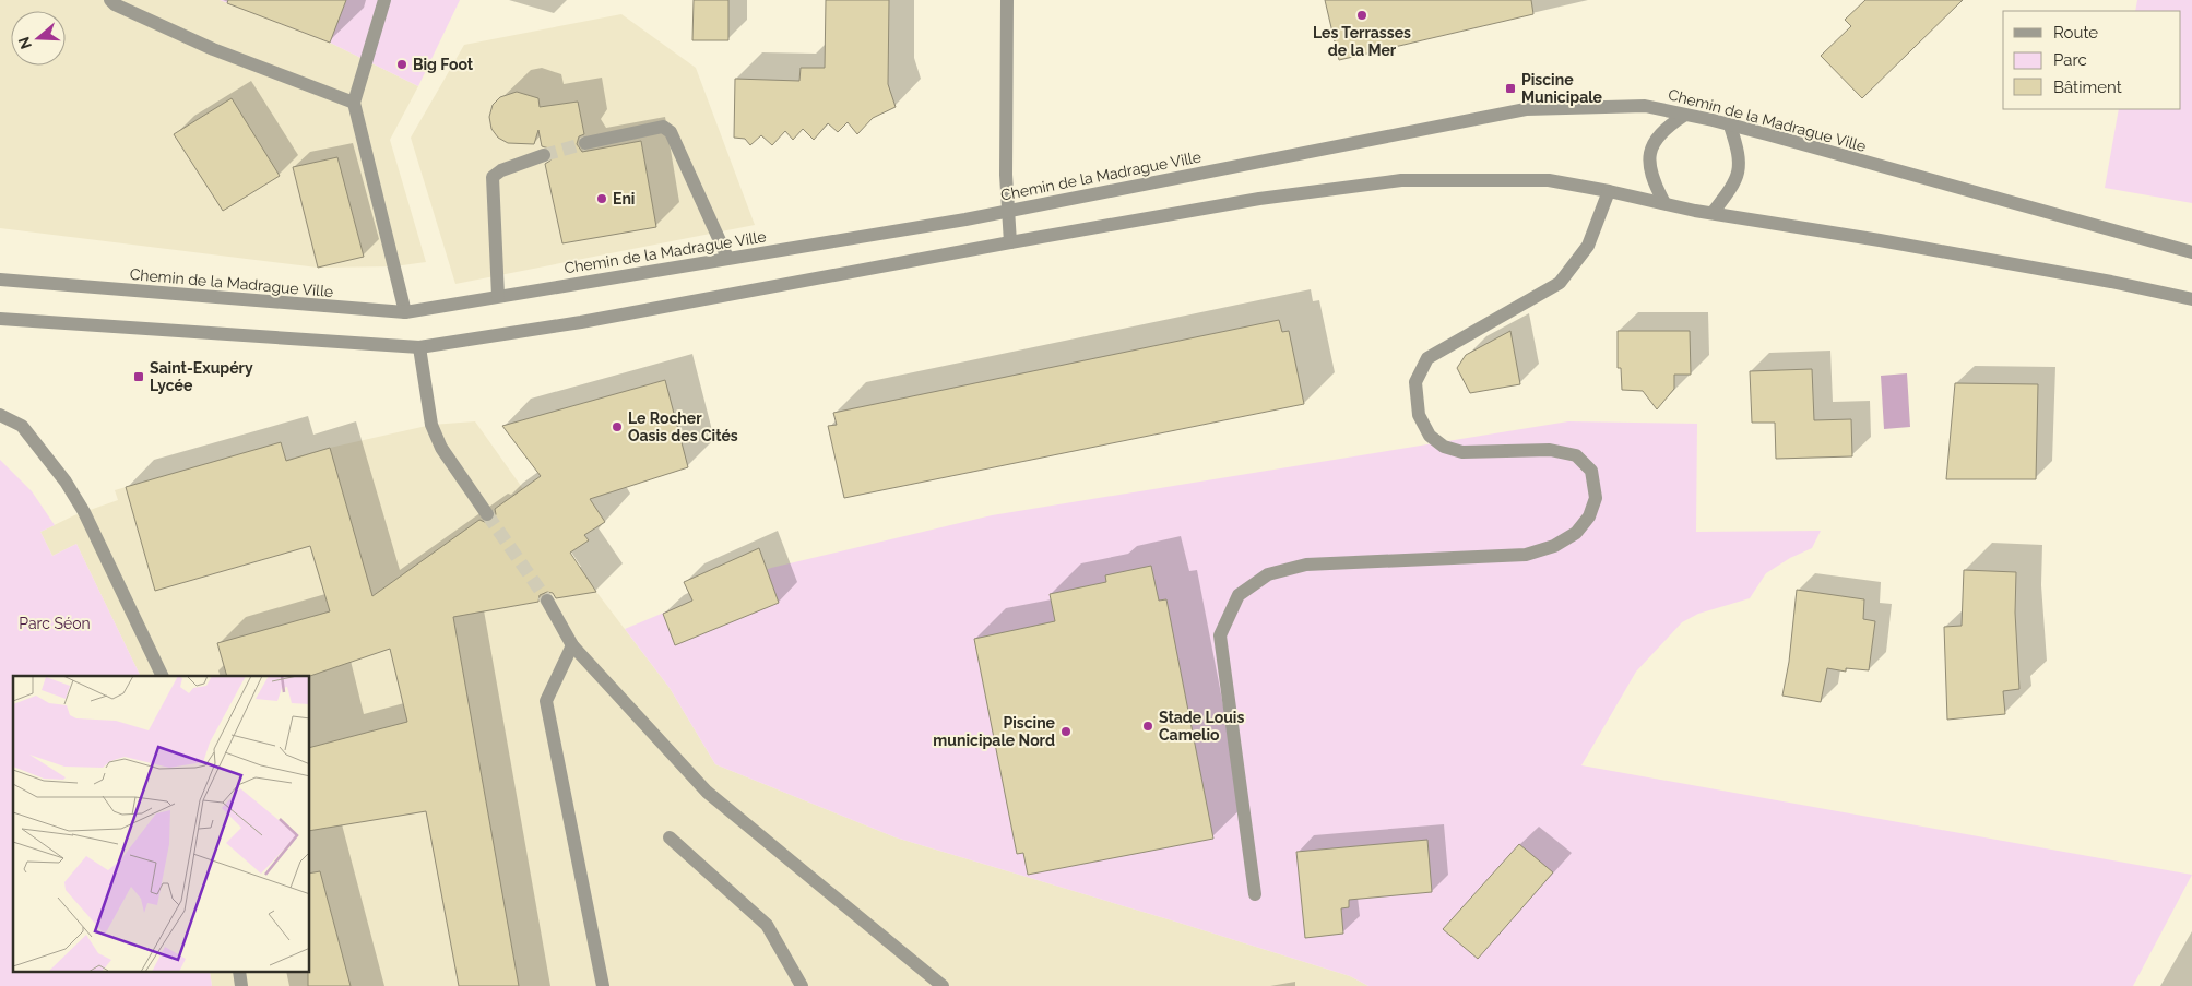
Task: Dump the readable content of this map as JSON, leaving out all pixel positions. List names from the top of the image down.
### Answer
{
  "streets": {
    "street": ["Chemin de la Madrague Ville"]
  },
  "parks": ["Parc Séon"],
  "places": {
    "other": [
      "Les Terrasses de la Mer",
      "Big Foot",
      "Eni",
      "Le Rocher Oasis des Cités",
      "Stade Louis Camelio",
      "Piscine municipale Nord"
    ],
    "transit": ["Piscine Municipale", "Saint-Exupéry Lycée"]
  },
  "legend": ["Route", "Parc", "Bâtiment"],
  "north": "left"
}
